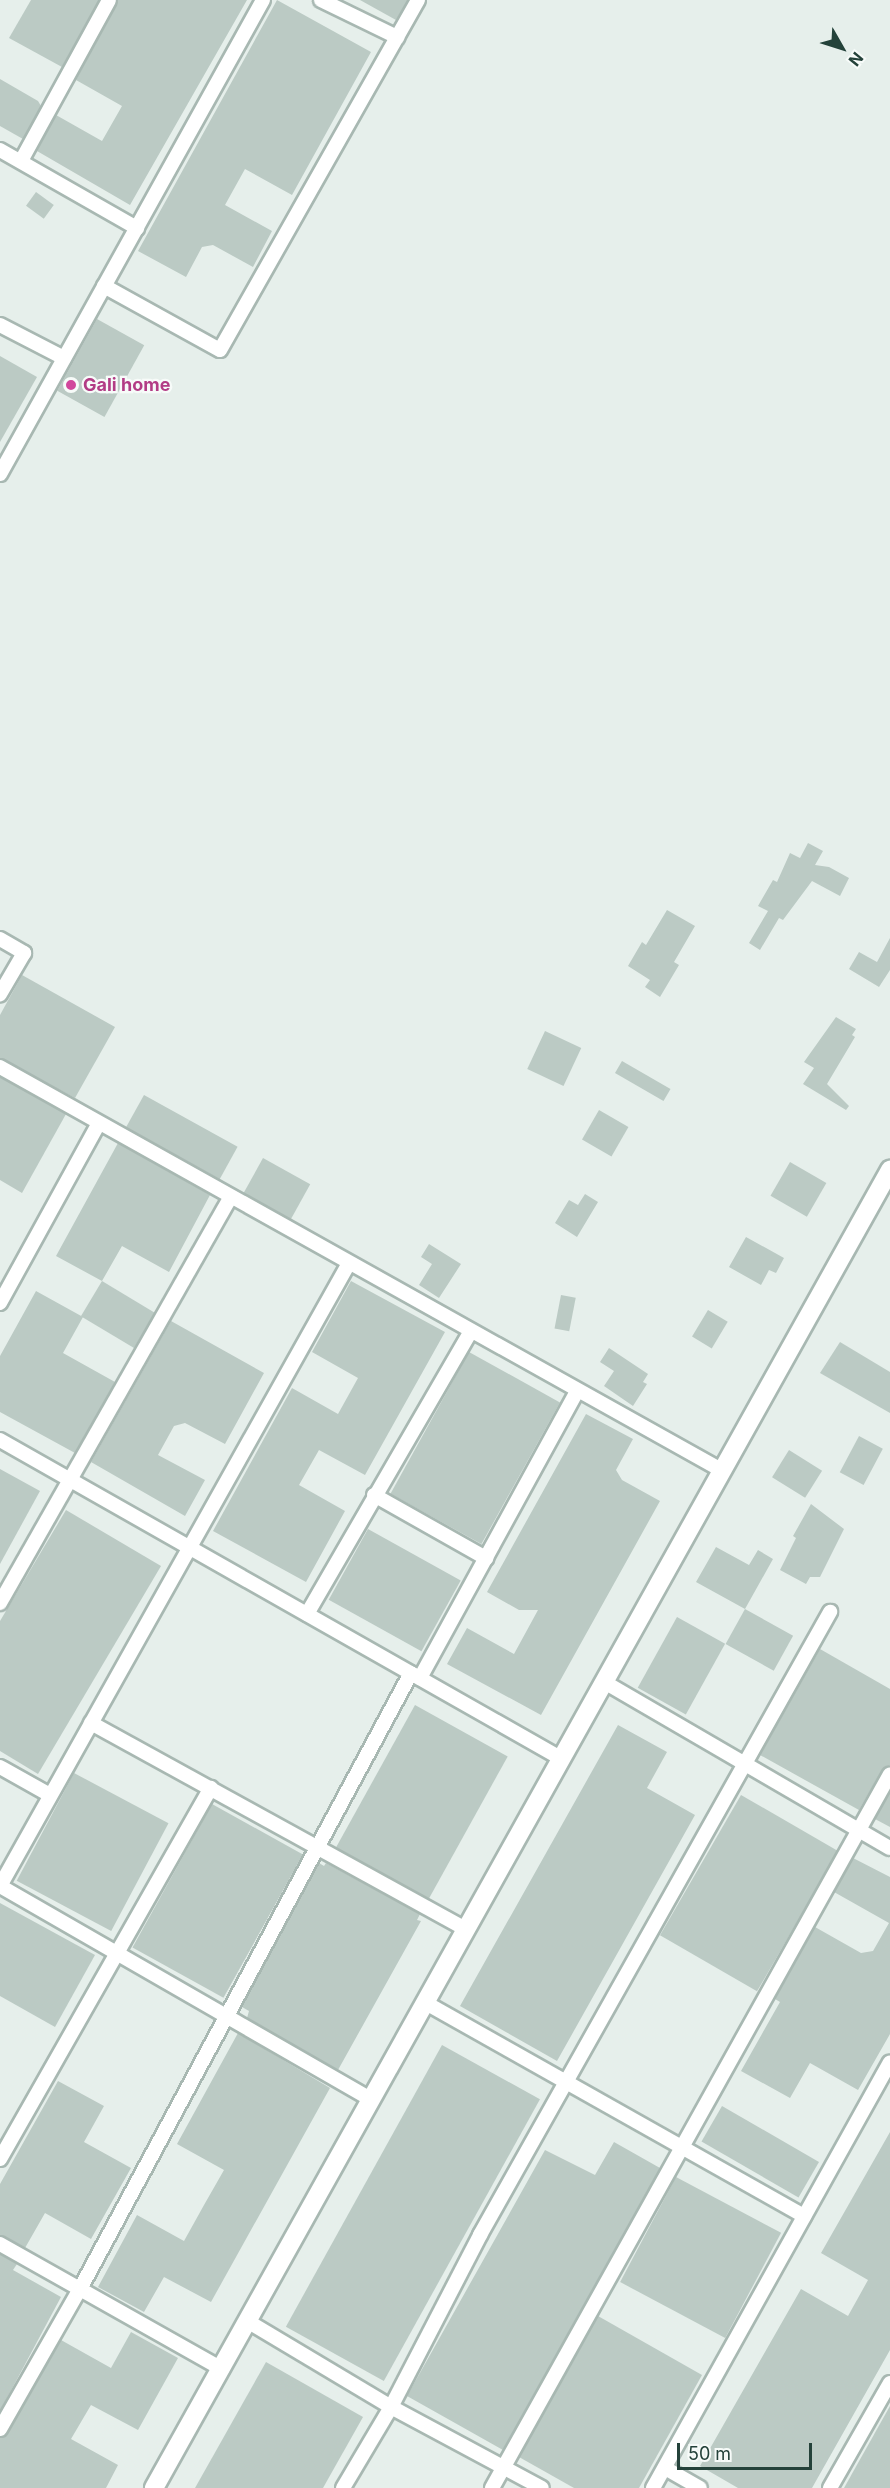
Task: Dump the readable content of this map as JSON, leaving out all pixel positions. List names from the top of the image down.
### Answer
{
  "places": ["Gali home"],
  "scale_bar": "50 m",
  "north": "bottom right"
}
